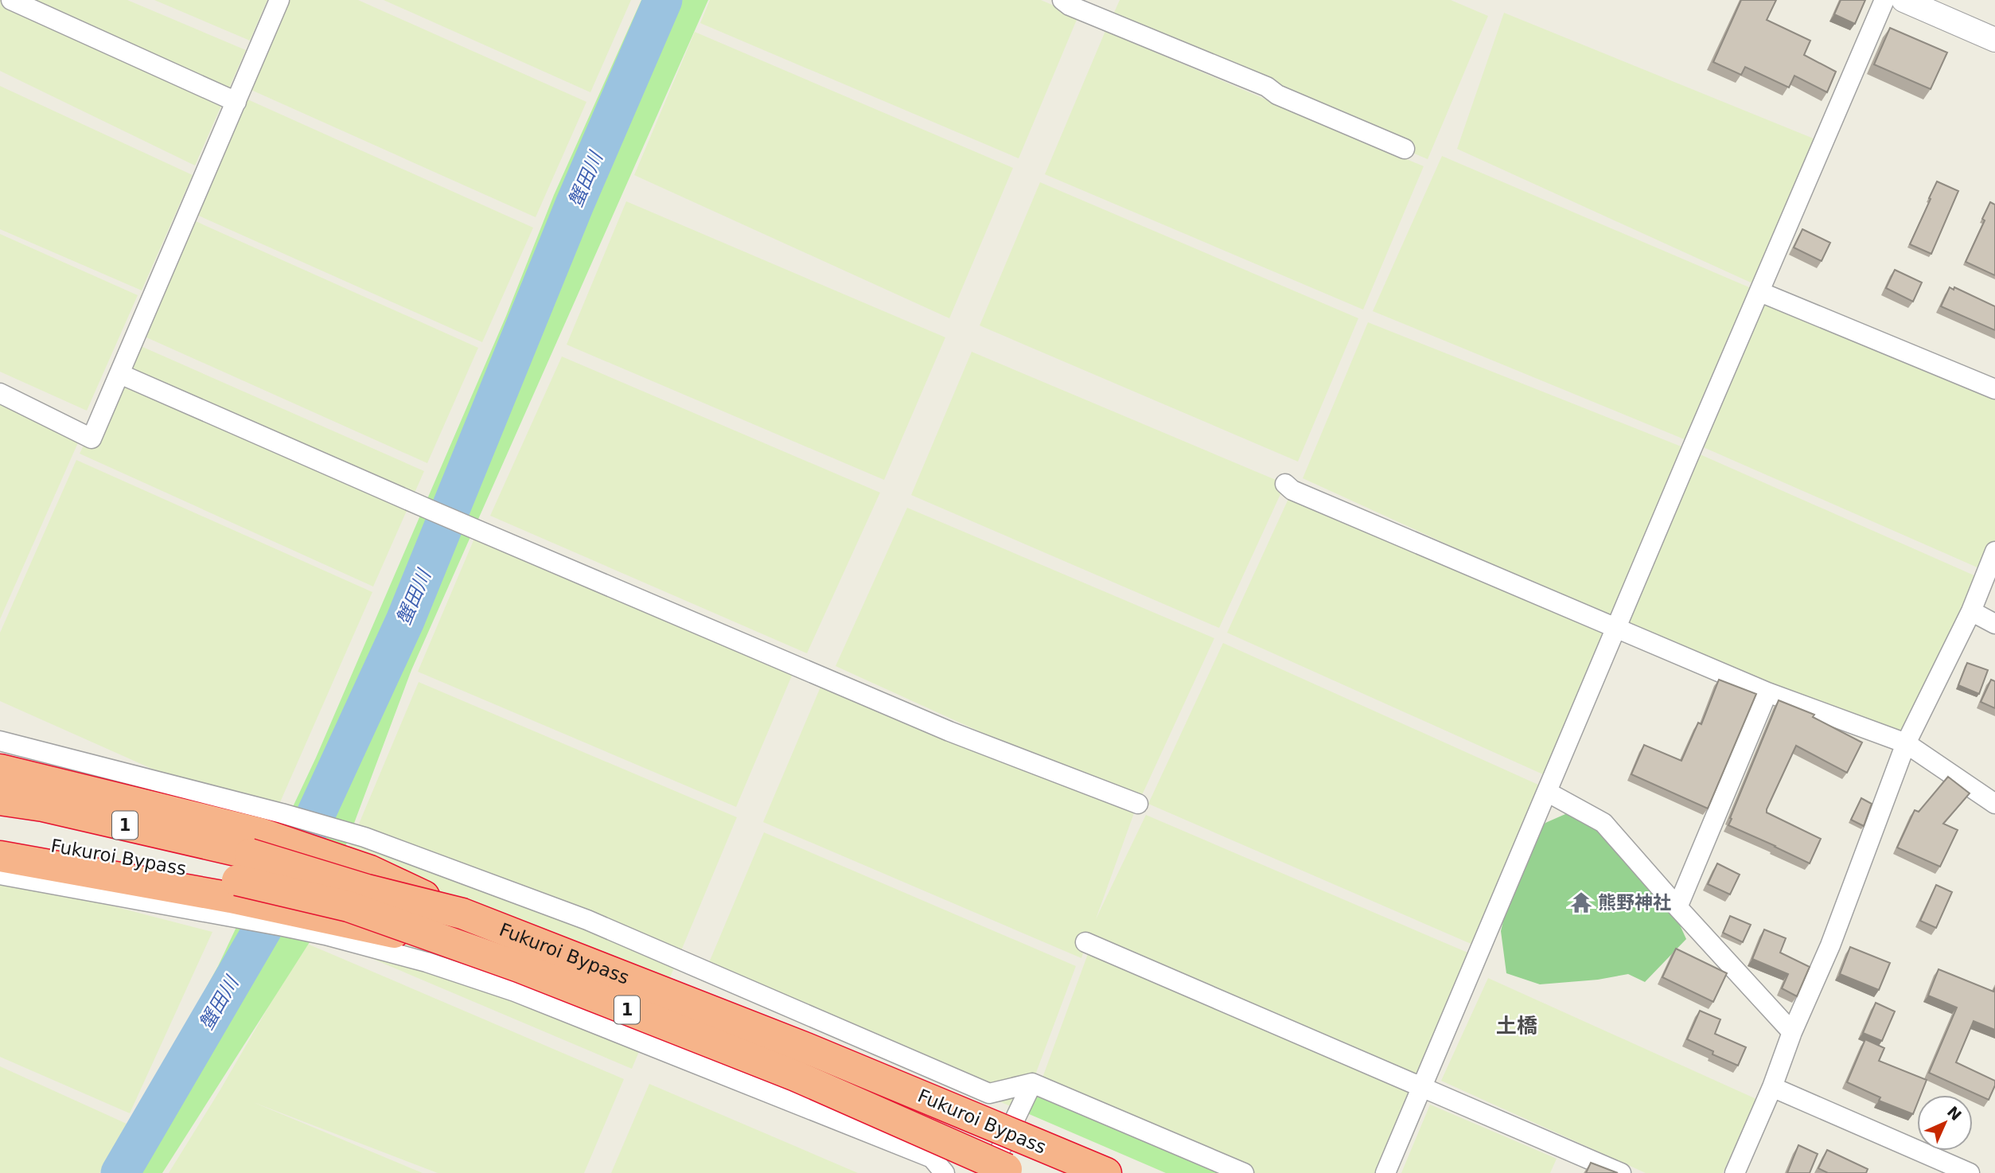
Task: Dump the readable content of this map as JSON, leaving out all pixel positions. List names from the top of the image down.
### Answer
{
  "streets": {
    "highway": ["1", "Fukuroi Bypass"]
  },
  "districts": ["土橋"],
  "water": ["蟹田川"],
  "places": {
    "temple": ["熊野神社"]
  },
  "north": "top right"
}
